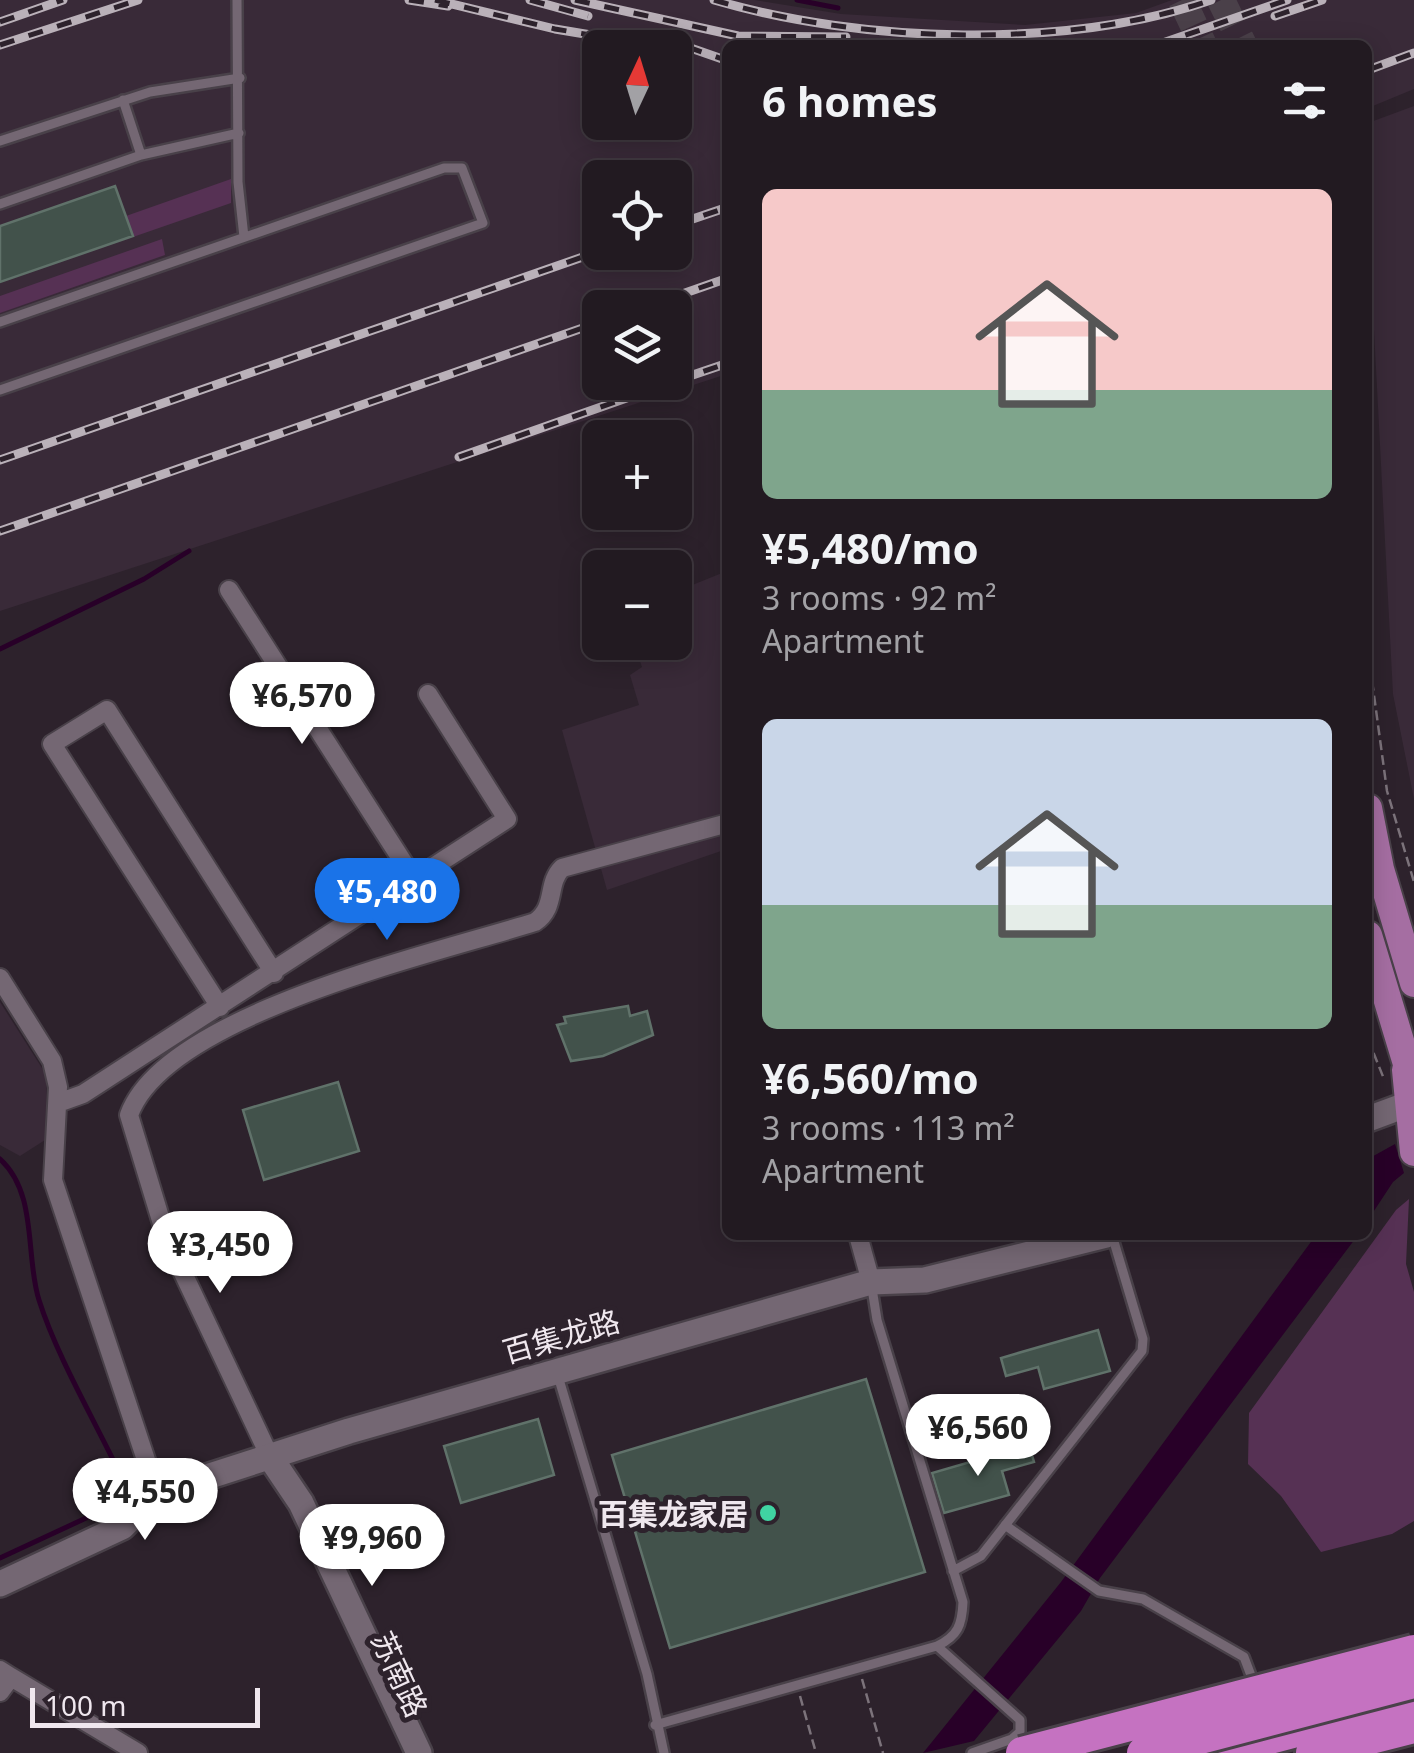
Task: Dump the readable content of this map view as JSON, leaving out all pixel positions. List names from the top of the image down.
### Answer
{
  "streets": {
    "street": ["百集龙路", "苏南路"]
  },
  "crossings": [
    ["百集龙路", "苏南路"]
  ],
  "places": ["百集龙家居"],
  "scale_bar": "100 m",
  "north": "top",
  "page": {
    "map_buttons": ["+", "−"],
    "heading": "6 homes",
    "list": [
      {
        "name": "¥5,480/mo",
        "note": "3 rooms · 92 m² · Apartment"
      },
      {
        "name": "¥6,560/mo",
        "note": "3 rooms · 113 m² · Apartment"
      }
    ],
    "price": [
      "¥6,570",
      "¥5,480",
      "¥3,450",
      "¥6,560",
      "¥4,550",
      "¥9,960"
    ],
    "scale": "100 m"
  }
}
